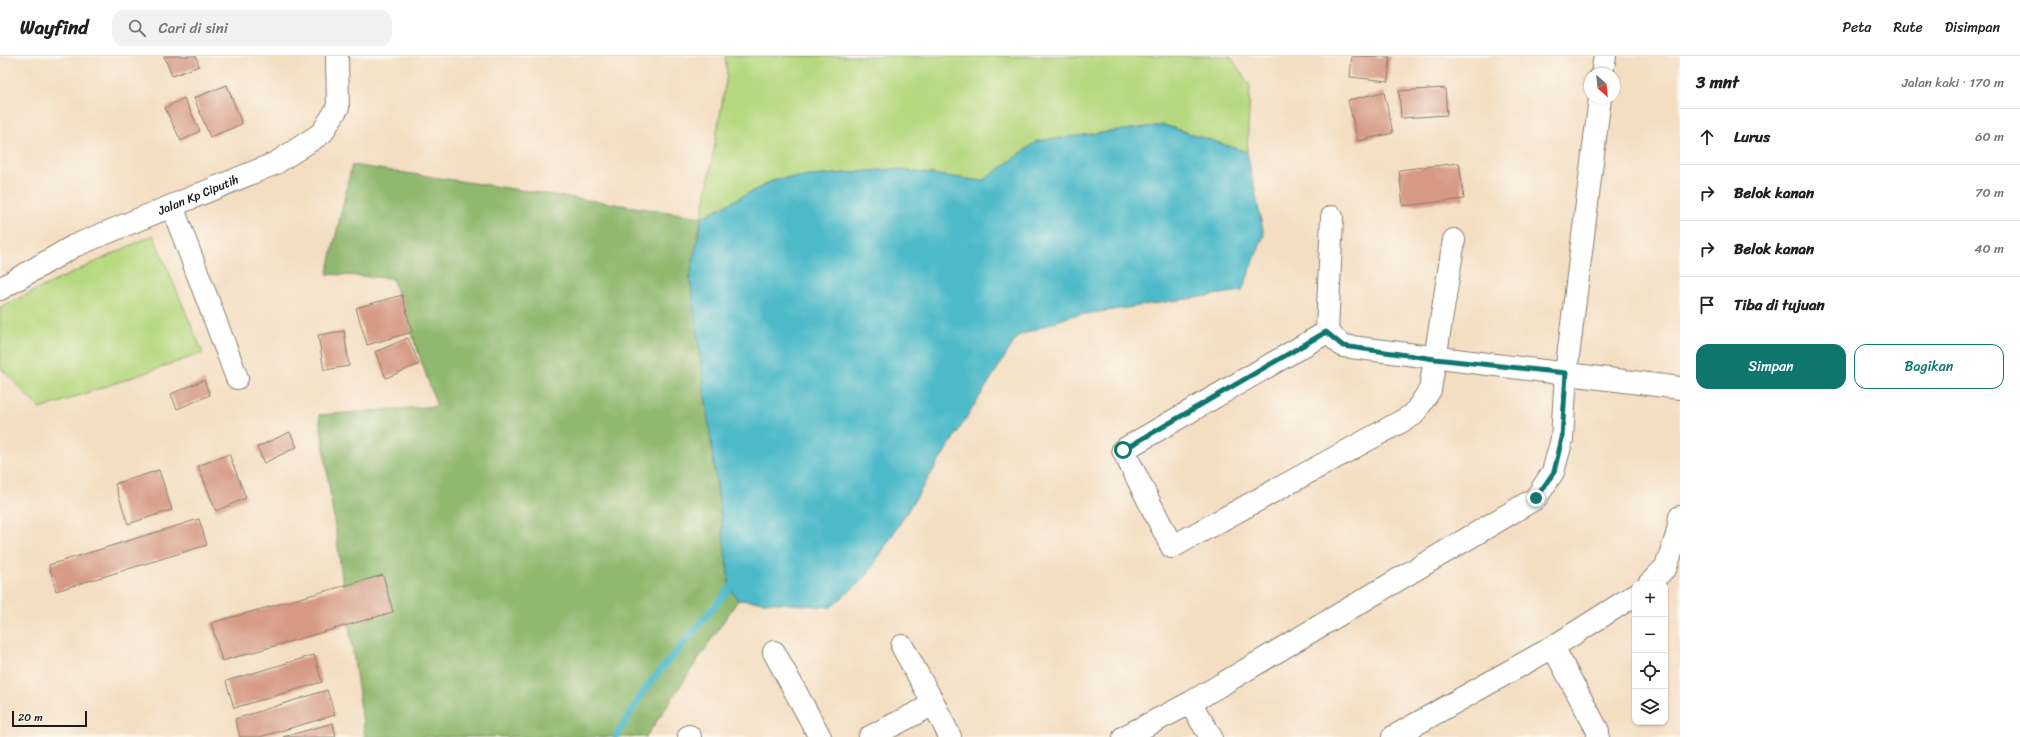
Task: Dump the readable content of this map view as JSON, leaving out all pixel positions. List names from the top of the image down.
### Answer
{
  "streets": {
    "street": ["Jalan Kp Ciputih"]
  },
  "scale_bar": "20 m",
  "north": "bottom right",
  "page": {
    "header": "Wayfind",
    "search": "Cari di sini",
    "nav": ["Peta", "Rute", "Disimpan"],
    "heading": ["3 mnt", "Jalan kaki · 170 m"],
    "list": [
      ["Lurus", "60 m"],
      ["Belok kanan", "70 m"],
      ["Belok kanan", "40 m"],
      "Tiba di tujuan"
    ],
    "buttons": ["Simpan", "Bagikan"],
    "map_buttons": ["+", "−"],
    "scale": "20 m"
  }
}
